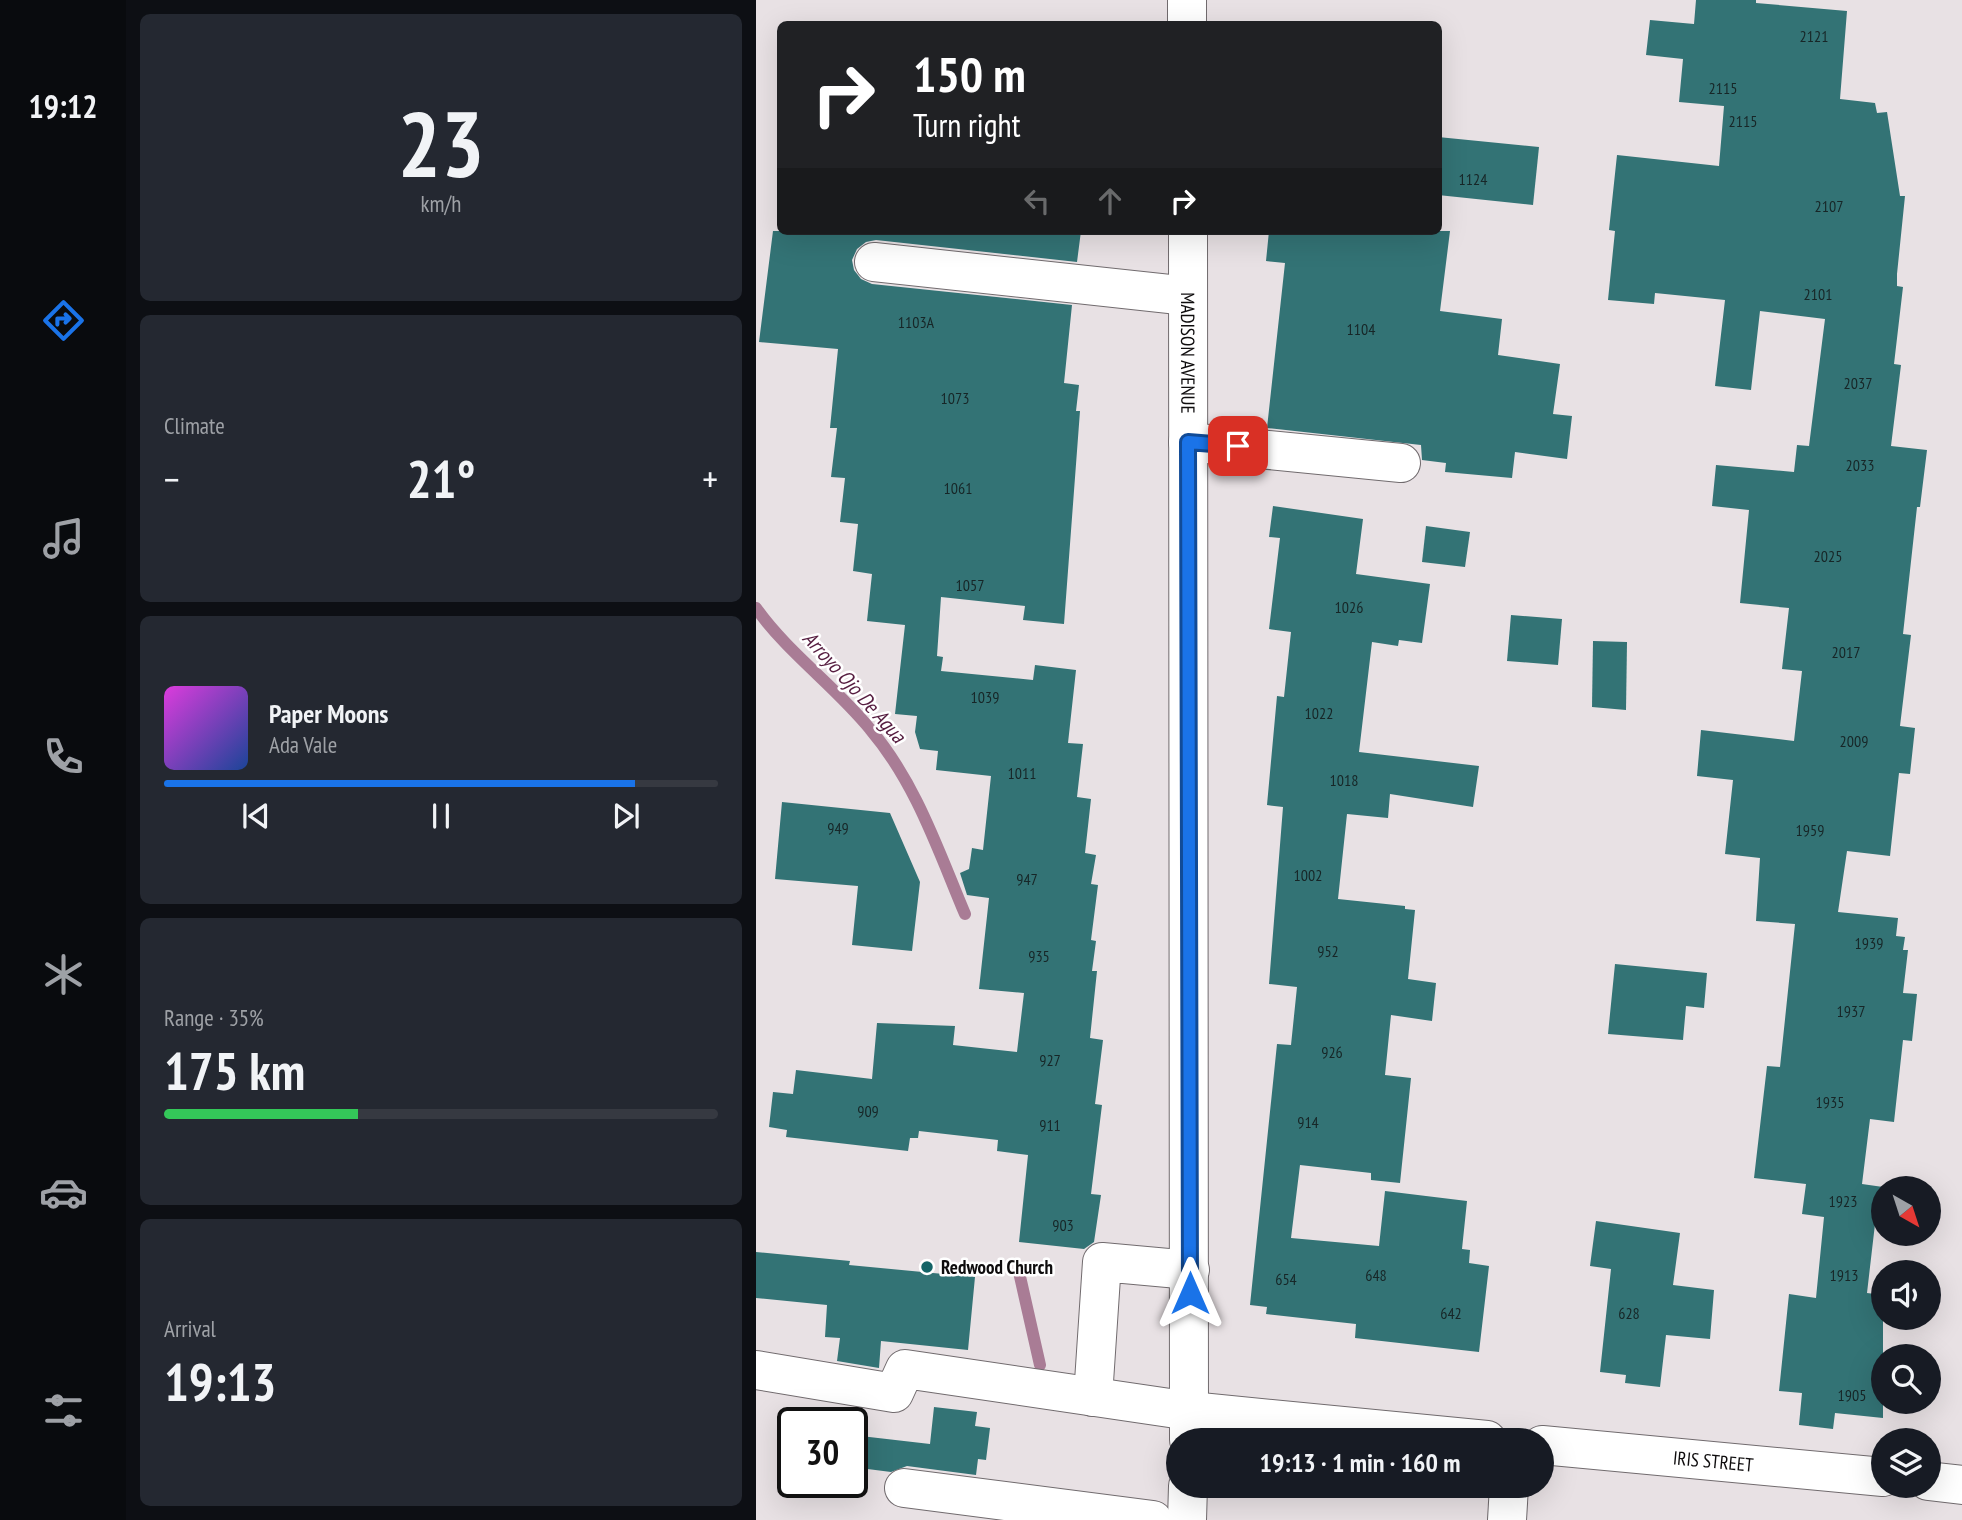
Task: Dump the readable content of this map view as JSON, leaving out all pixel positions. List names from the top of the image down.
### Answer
{
  "streets": {
    "street": ["MADISON AVENUE", "IRIS STREET"]
  },
  "water": ["Arroyo Ojo De Agua"],
  "places": ["Redwood Church"],
  "house_numbers": [
    "2121",
    "2115",
    "2115",
    "1124",
    "2107",
    "2101",
    "1103A",
    "1104",
    "2037",
    "1073",
    "2033",
    "1061",
    "2025",
    "1057",
    "1026",
    "2017",
    "1039",
    "1022",
    "2009",
    "1011",
    "1018",
    "949",
    "1959",
    "1002",
    "947",
    "1939",
    "952",
    "935",
    "1937",
    "926",
    "927",
    "1935",
    "909",
    "914",
    "911",
    "1923",
    "903",
    "648",
    "1913",
    "654",
    "642",
    "628",
    "1905"
  ],
  "north": "bottom right",
  "page": {
    "tabs": "19:12",
    "tile": [
      ["23", "km/h"],
      "Climate",
      ["Range · 35%", "175 km"],
      ["Arrival", "19:13"]
    ],
    "turn": ["150 m", "Turn right"],
    "heat": ["−", "21°", "+"],
    "song": ["Paper Moons", "Ada Vale"],
    "limit": "30",
    "trip": "19:13 · 1 min · 160 m"
  }
}
